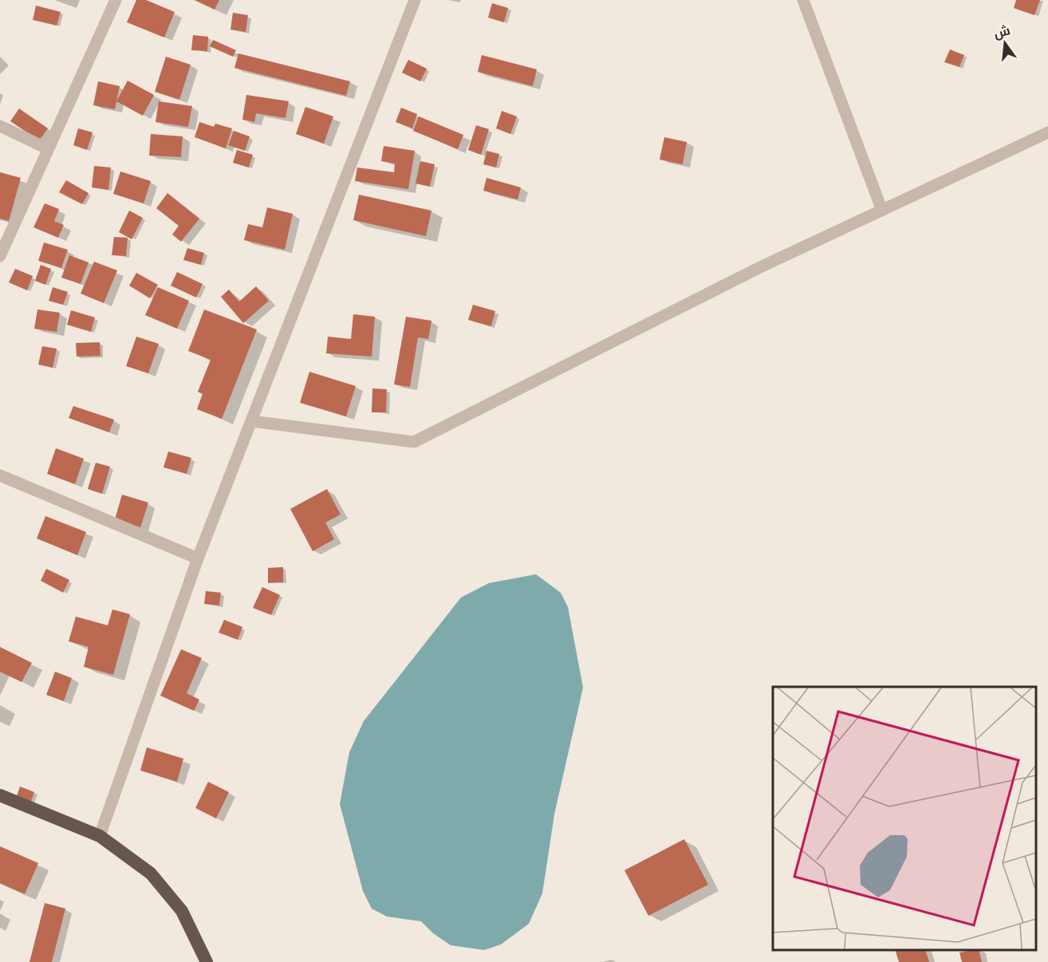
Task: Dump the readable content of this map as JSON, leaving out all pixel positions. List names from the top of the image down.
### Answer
{
  "north": "top"
}
